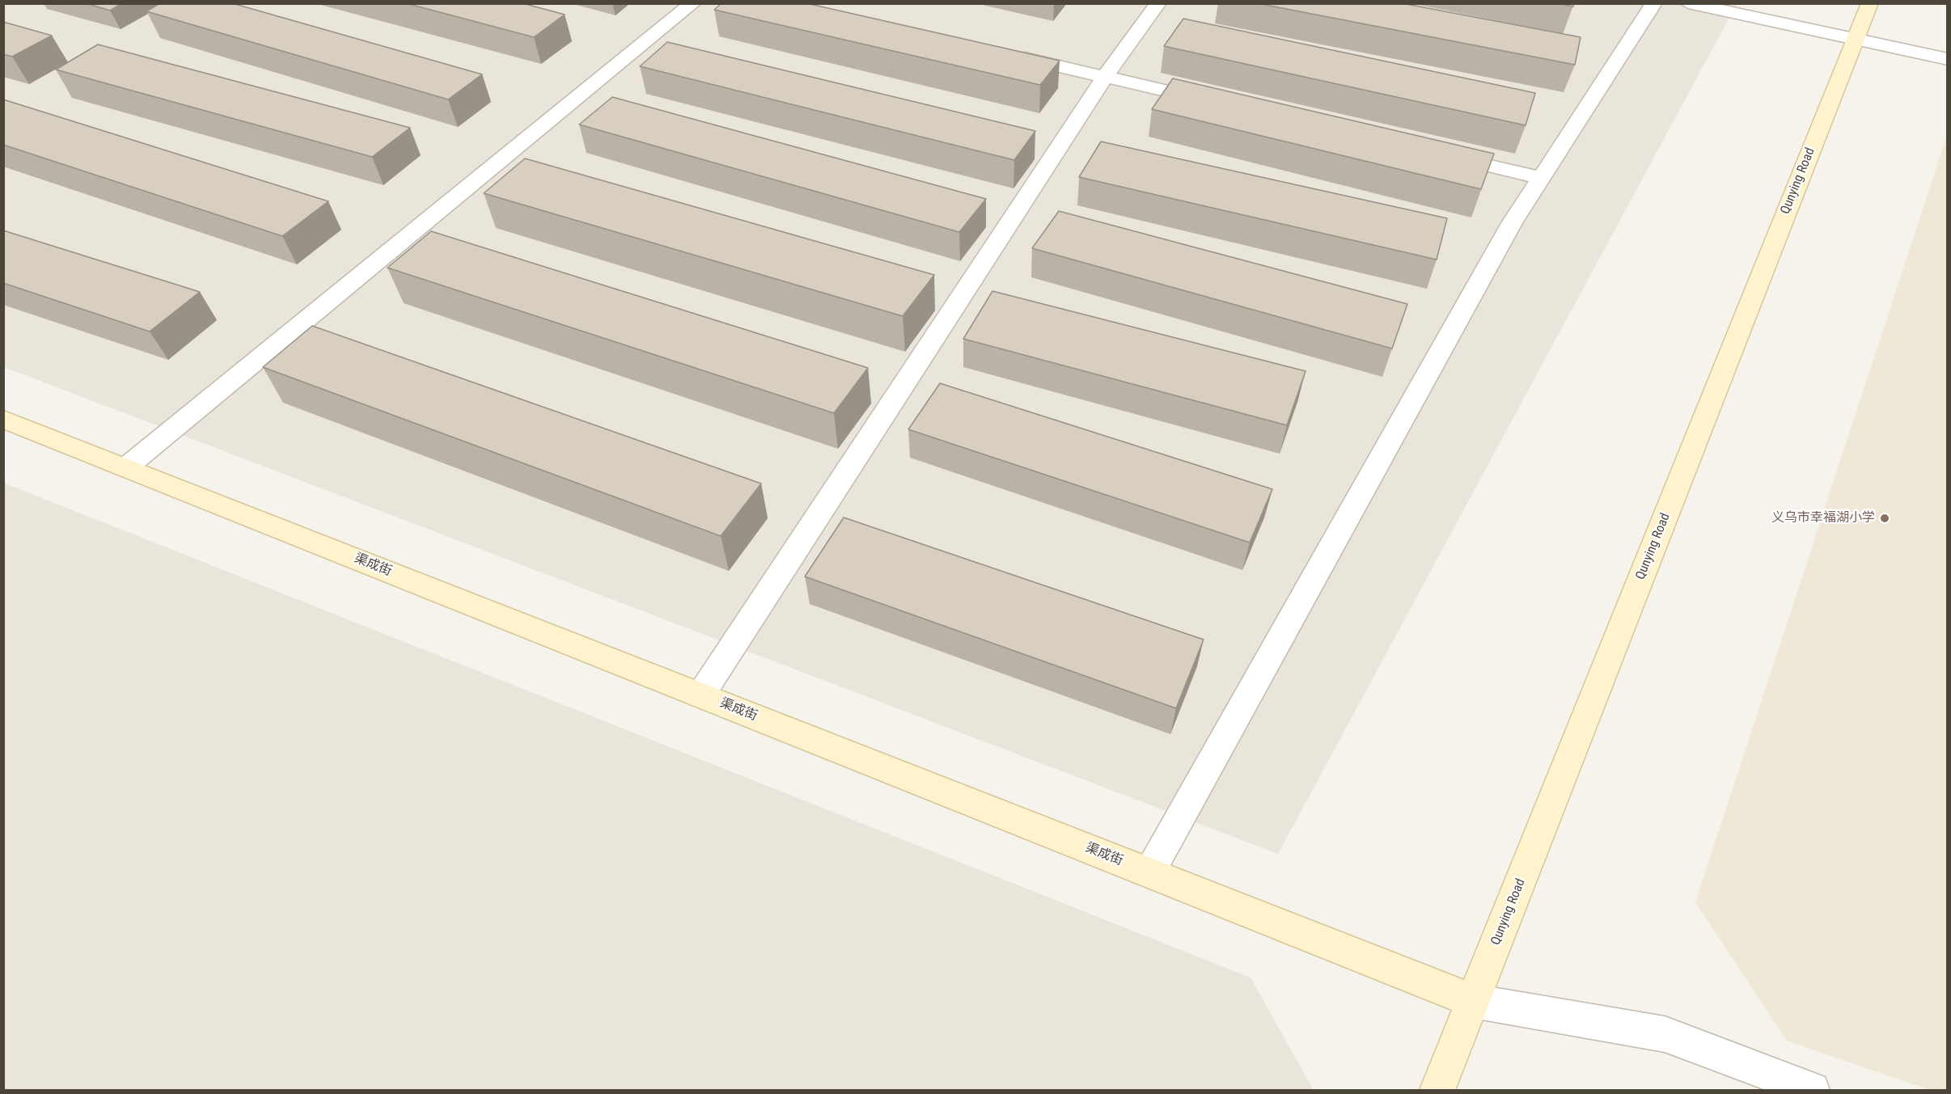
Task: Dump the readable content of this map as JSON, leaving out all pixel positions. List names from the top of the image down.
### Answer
{
  "streets": {
    "street": ["Qunying Road", "渠成街"]
  },
  "crossings": [
    ["Qunying Road", "渠成街"]
  ],
  "places": ["义乌市幸福湖小学"]
}
